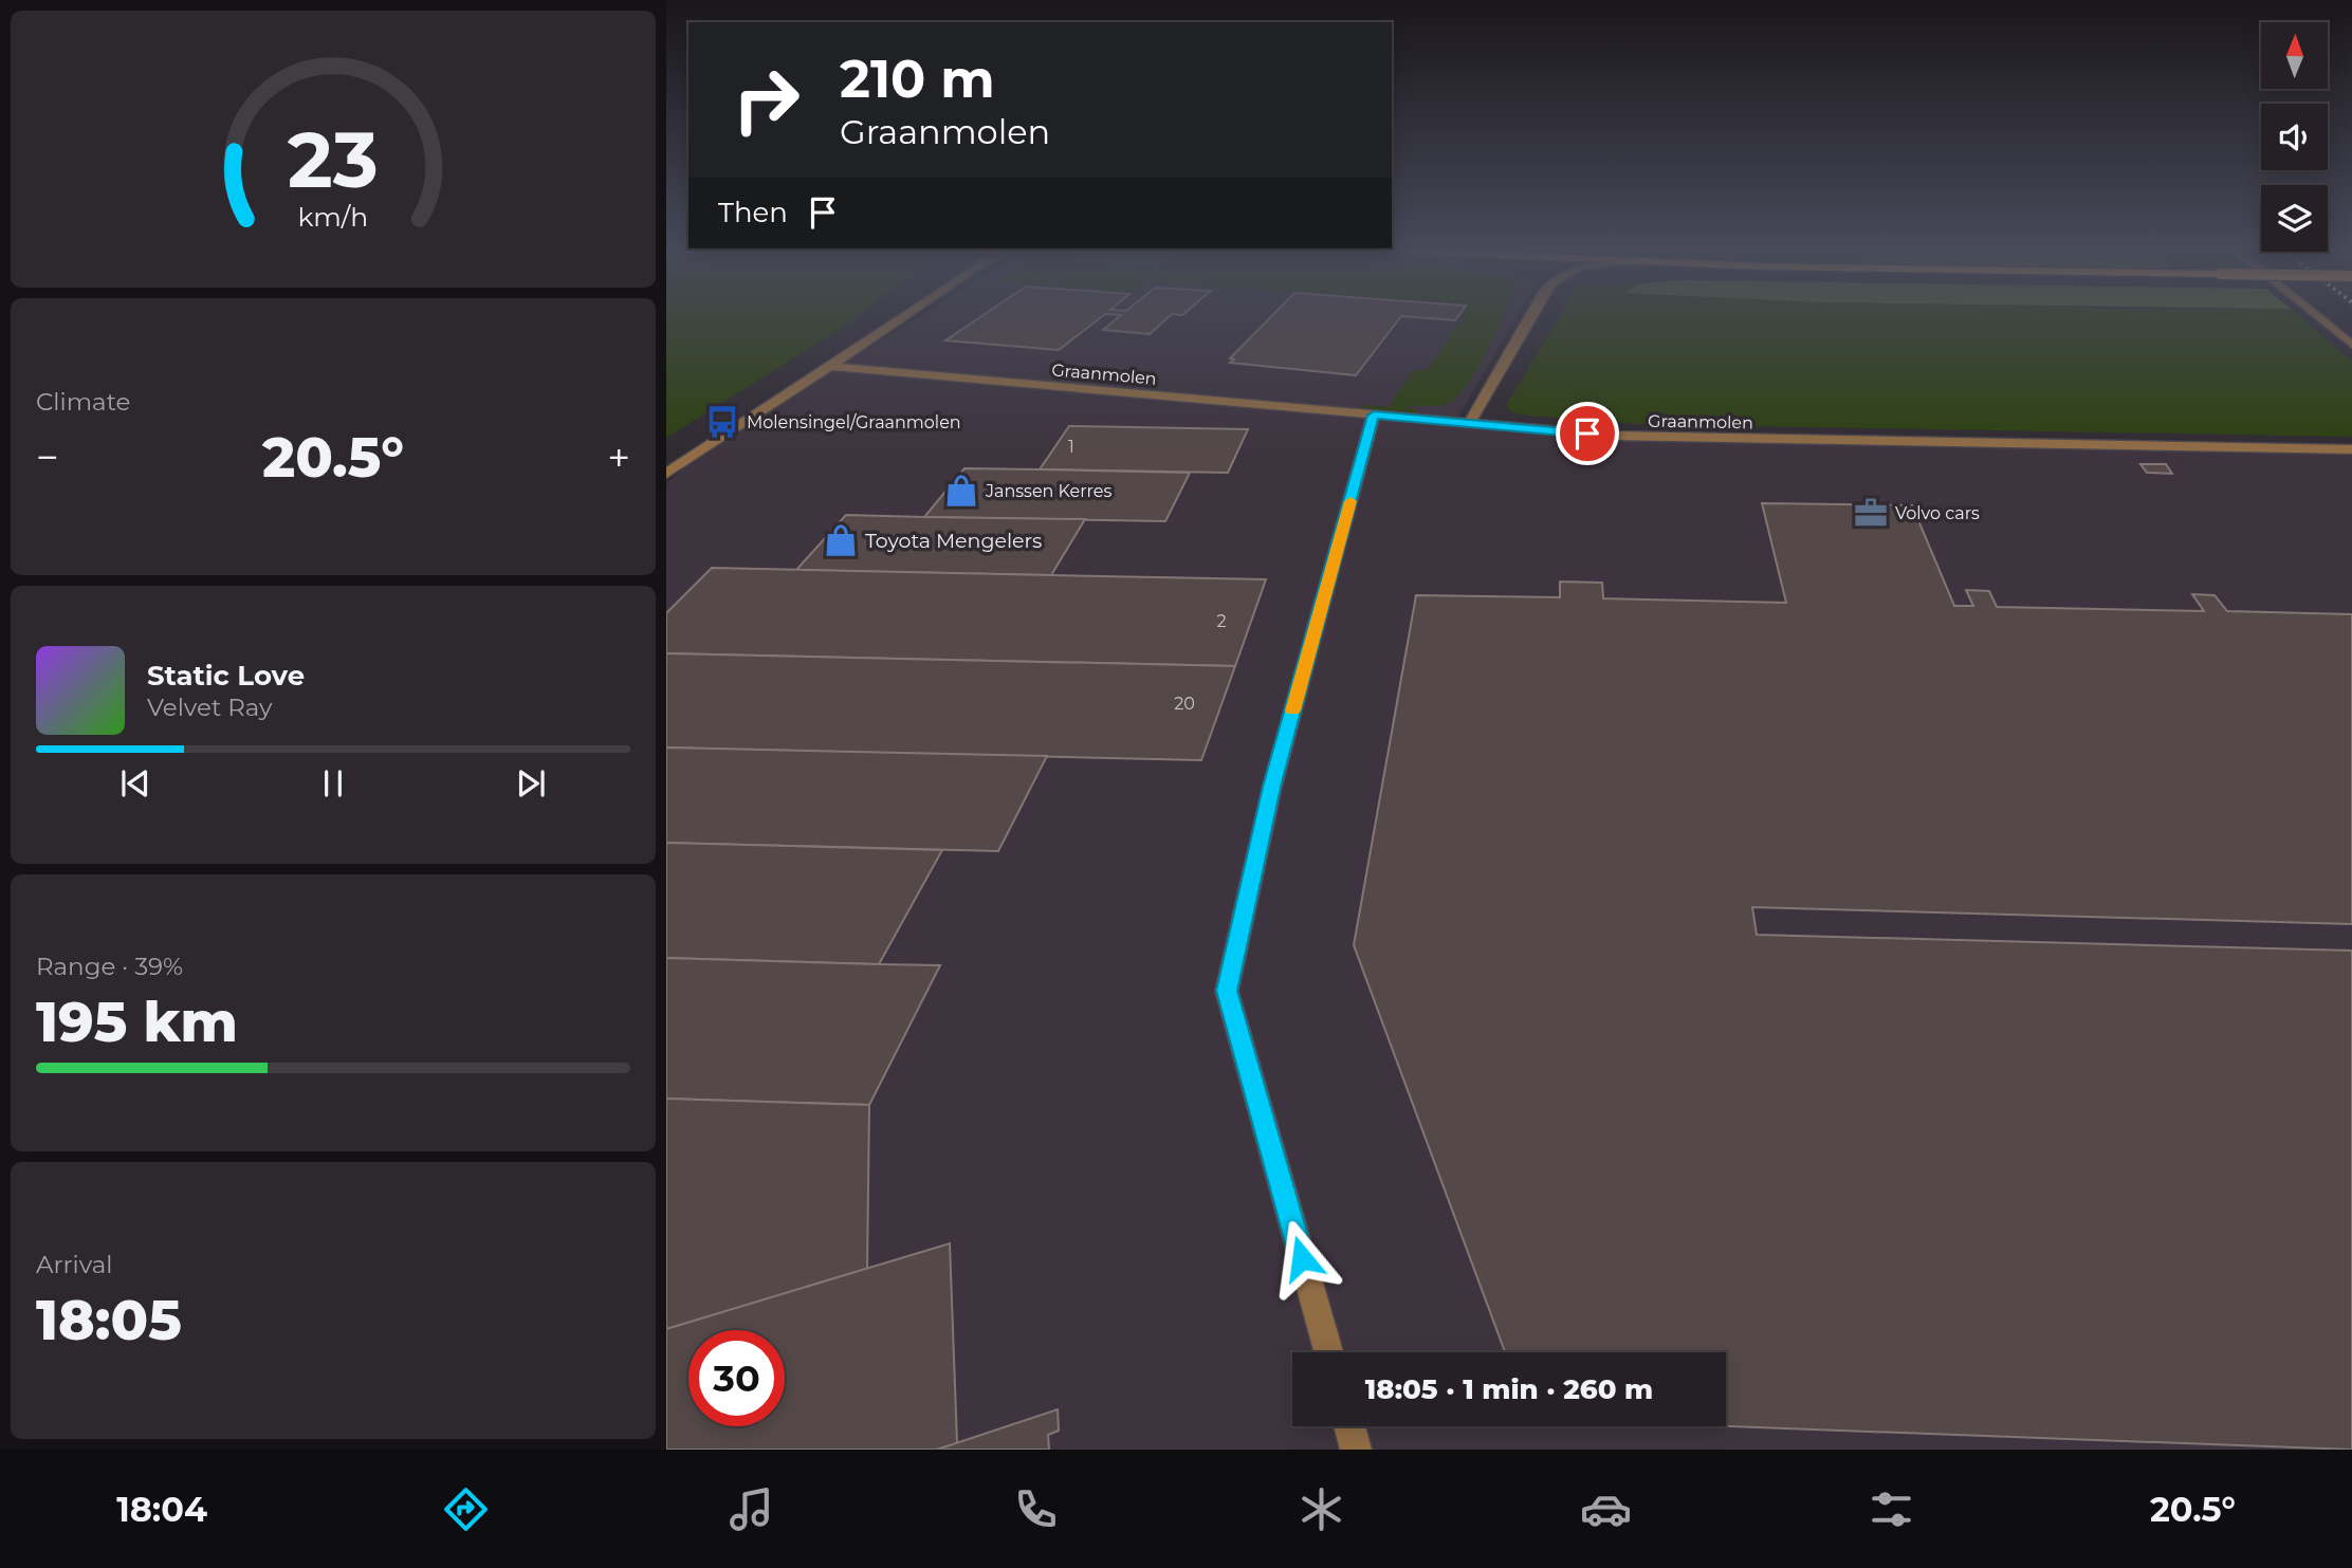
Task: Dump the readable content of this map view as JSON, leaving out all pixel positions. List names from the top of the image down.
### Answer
{
  "streets": {
    "street": ["Graanmolen"]
  },
  "places": {
    "bus stop": ["Molensingel/Graanmolen"],
    "shop": ["Janssen Kerres", "Toyota Mengelers"],
    "office": ["Volvo cars"]
  },
  "house_numbers": ["1", "2", "20"],
  "north": "top",
  "page": {
    "turn": ["210 m", "Graanmolen"],
    "then": "Then",
    "tile": [
      "Climate",
      ["Range · 39%", "195 km"],
      ["Arrival", "18:05"]
    ],
    "heat": ["−", "20.5°", "+"],
    "song": ["Static Love", "Velvet Ray"],
    "limit": "30",
    "trip": "18:05 · 1 min · 260 m",
    "tabs": ["18:04", "20.5°"],
    "gauge": ["23", "km/h"]
  }
}
